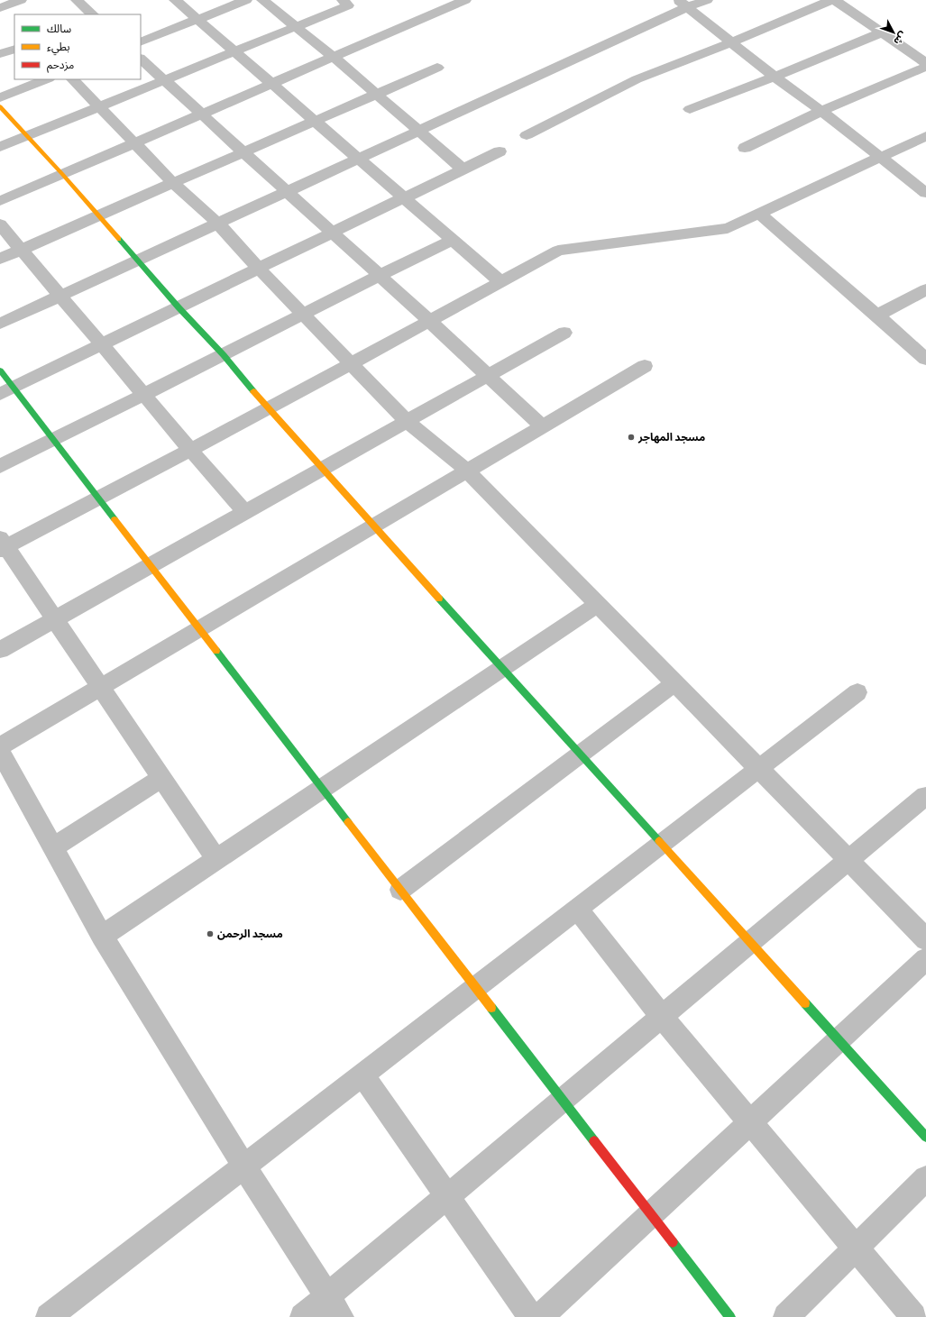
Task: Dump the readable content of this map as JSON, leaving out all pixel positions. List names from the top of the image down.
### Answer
{
  "places": ["مسجد المهاجر", "مسجد الرحمن"],
  "legend": ["سالك", "بطيء", "مزدحم"],
  "north": "bottom right"
}
